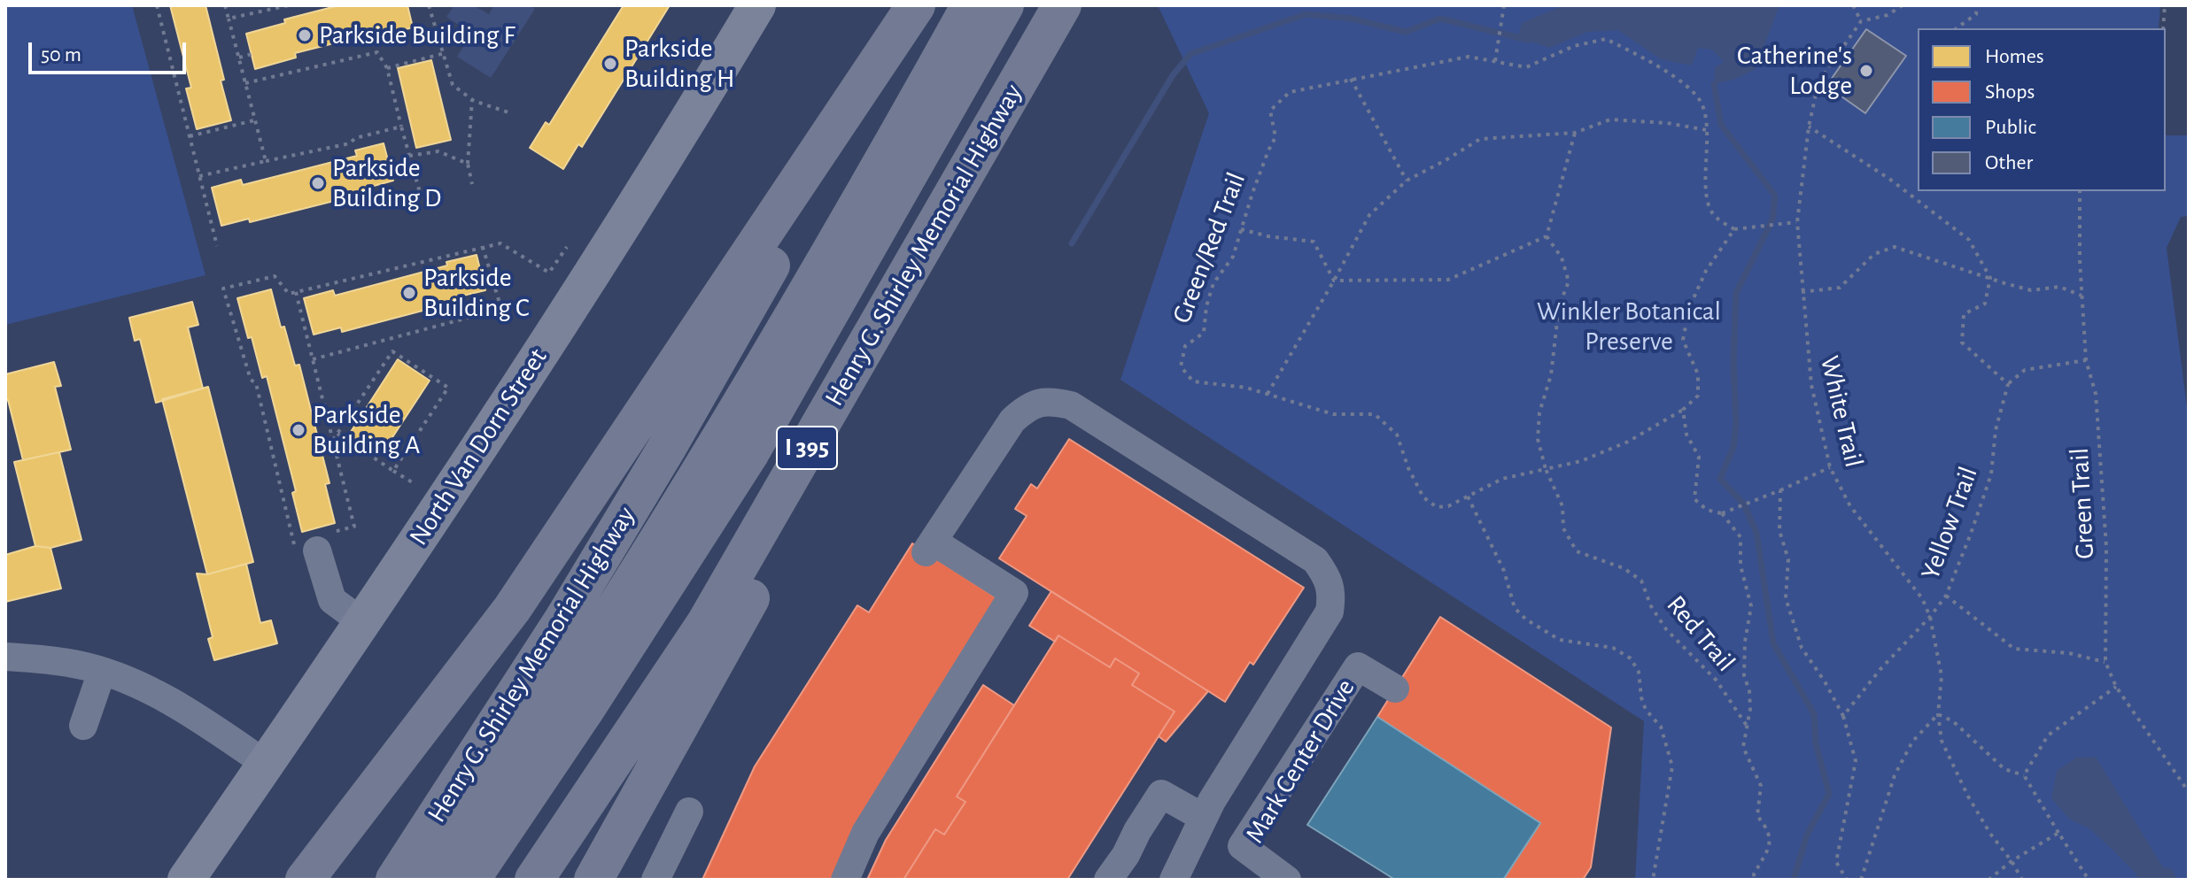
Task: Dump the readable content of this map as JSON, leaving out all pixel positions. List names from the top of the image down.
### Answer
{
  "streets": {
    "highway": ["Henry G. Shirley Memorial Highway", "I 395"],
    "main road": ["North Van Dorn Street"],
    "street": ["Mark Center Drive"],
    "path": [
      "Green/Red Trail",
      "White Trail",
      "Green Trail",
      "Yellow Trail",
      "Red Trail"
    ]
  },
  "crossings": [
    ["White Trail", "Yellow Trail"]
  ],
  "parks": ["Winkler Botanical Preserve"],
  "places": [
    "Parkside Building F",
    "Parkside Building H",
    "Catherine's Lodge",
    "Parkside Building D",
    "Parkside Building C",
    "Parkside Building A"
  ],
  "legend": [
    "Homes",
    "Shops",
    "Public",
    "Other"
  ],
  "scale_bar": "50 m"
}
